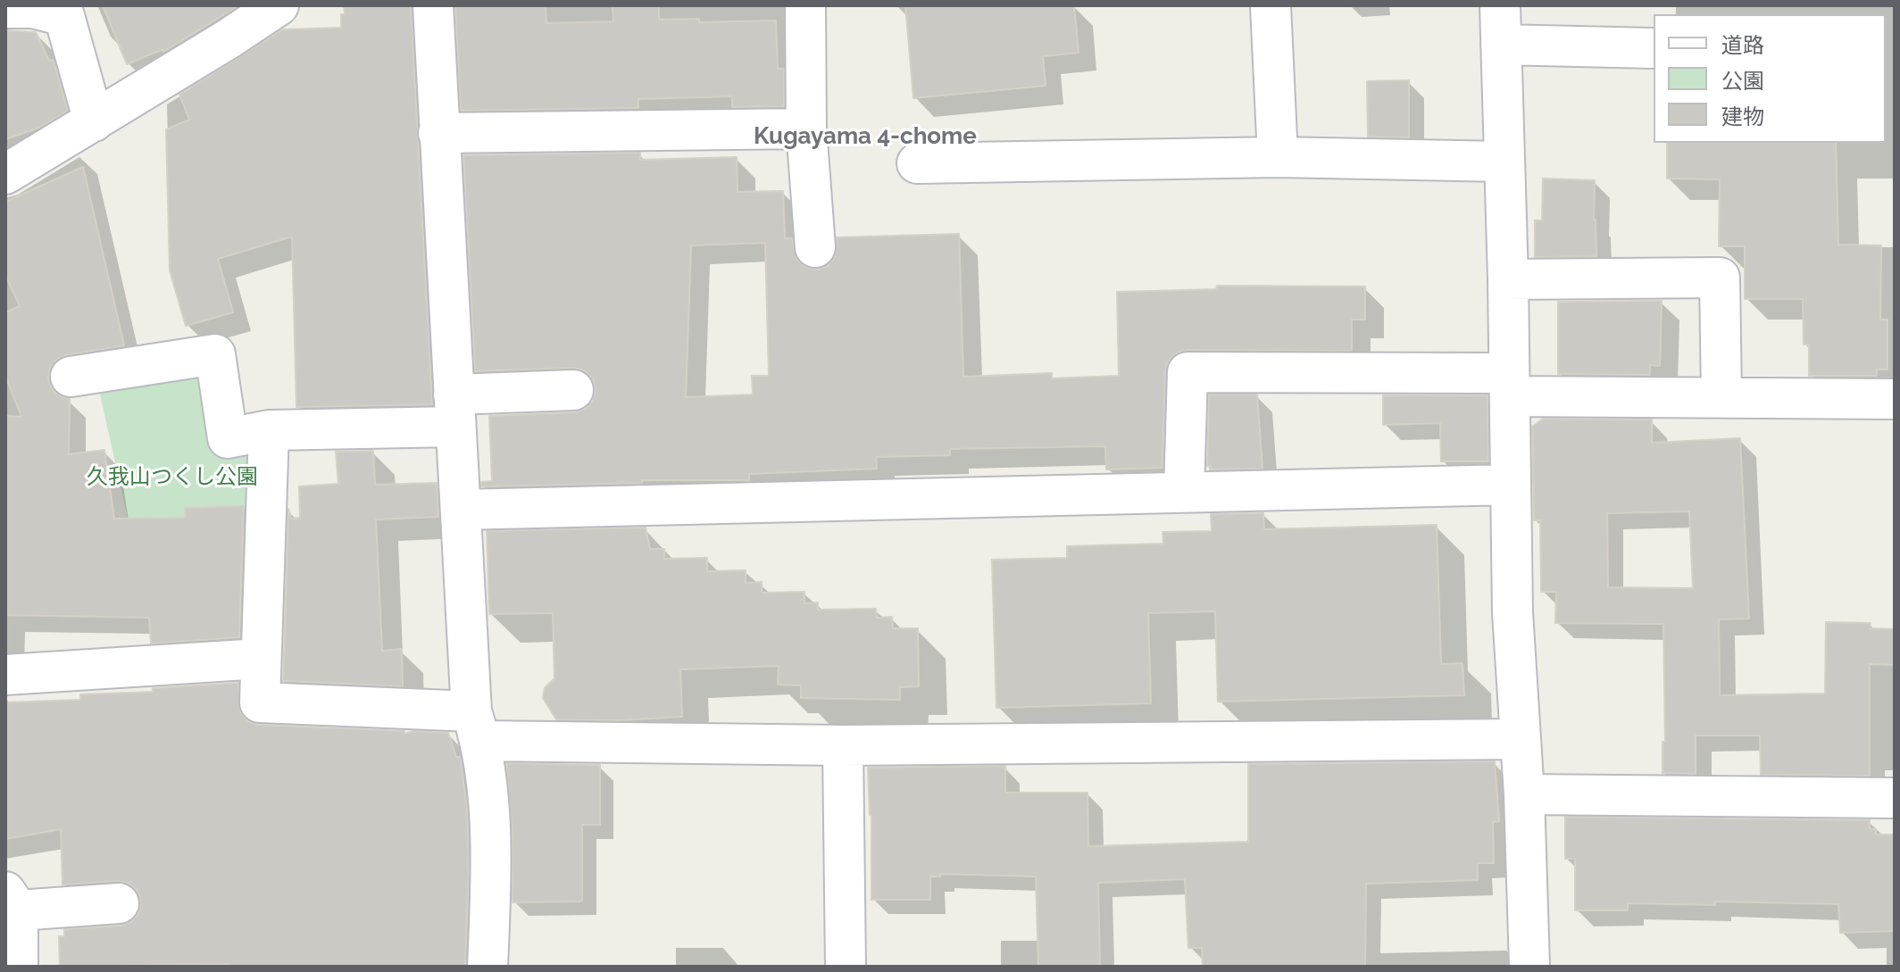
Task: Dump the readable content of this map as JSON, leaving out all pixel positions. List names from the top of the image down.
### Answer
{
  "districts": ["Kugayama 4-chome"],
  "parks": ["久我山つくし公園"],
  "legend": ["道路", "公園", "建物"]
}
